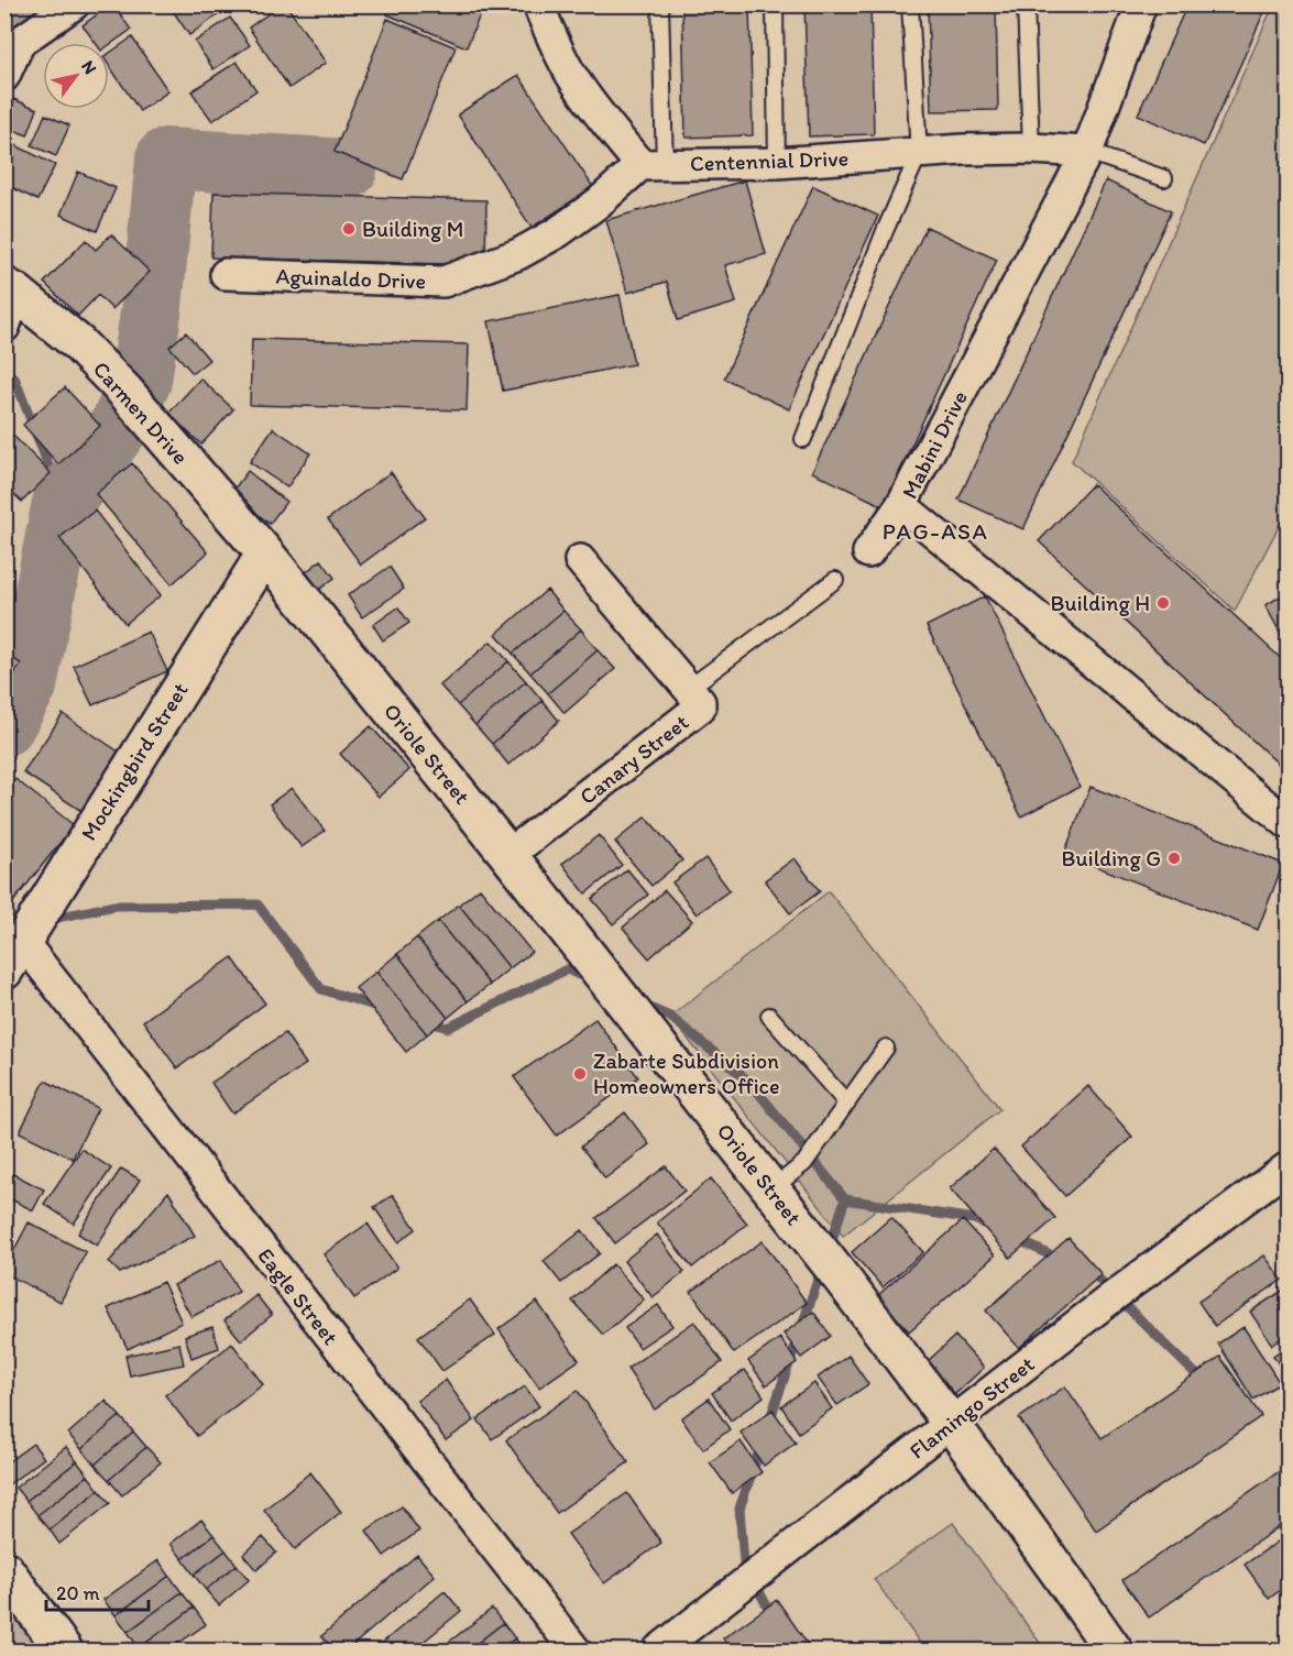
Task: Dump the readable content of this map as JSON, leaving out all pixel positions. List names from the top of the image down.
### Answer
{
  "streets": {
    "street": [
      "Centennial Drive",
      "Aguinaldo Drive",
      "Carmen Drive",
      "Mabini Drive",
      "Oriole Street",
      "Canary Street",
      "Mockingbird Street",
      "Eagle Street",
      "Flamingo Street"
    ]
  },
  "crossings": [
    ["Centennial Drive", "Aguinaldo Drive"],
    ["Centennial Drive", "Mabini Drive"],
    ["Carmen Drive", "Oriole Street"],
    ["Carmen Drive", "Mockingbird Street"],
    ["Oriole Street", "Canary Street"],
    ["Oriole Street", "Mockingbird Street"],
    ["Oriole Street", "Flamingo Street"],
    ["Mockingbird Street", "Eagle Street"]
  ],
  "districts": ["PAG-ASA"],
  "places": [
    "Building M",
    "Building H",
    "Building G",
    "Zabarte Subdivision Homeowners Office"
  ],
  "scale_bar": "20 m",
  "north": "top right"
}
